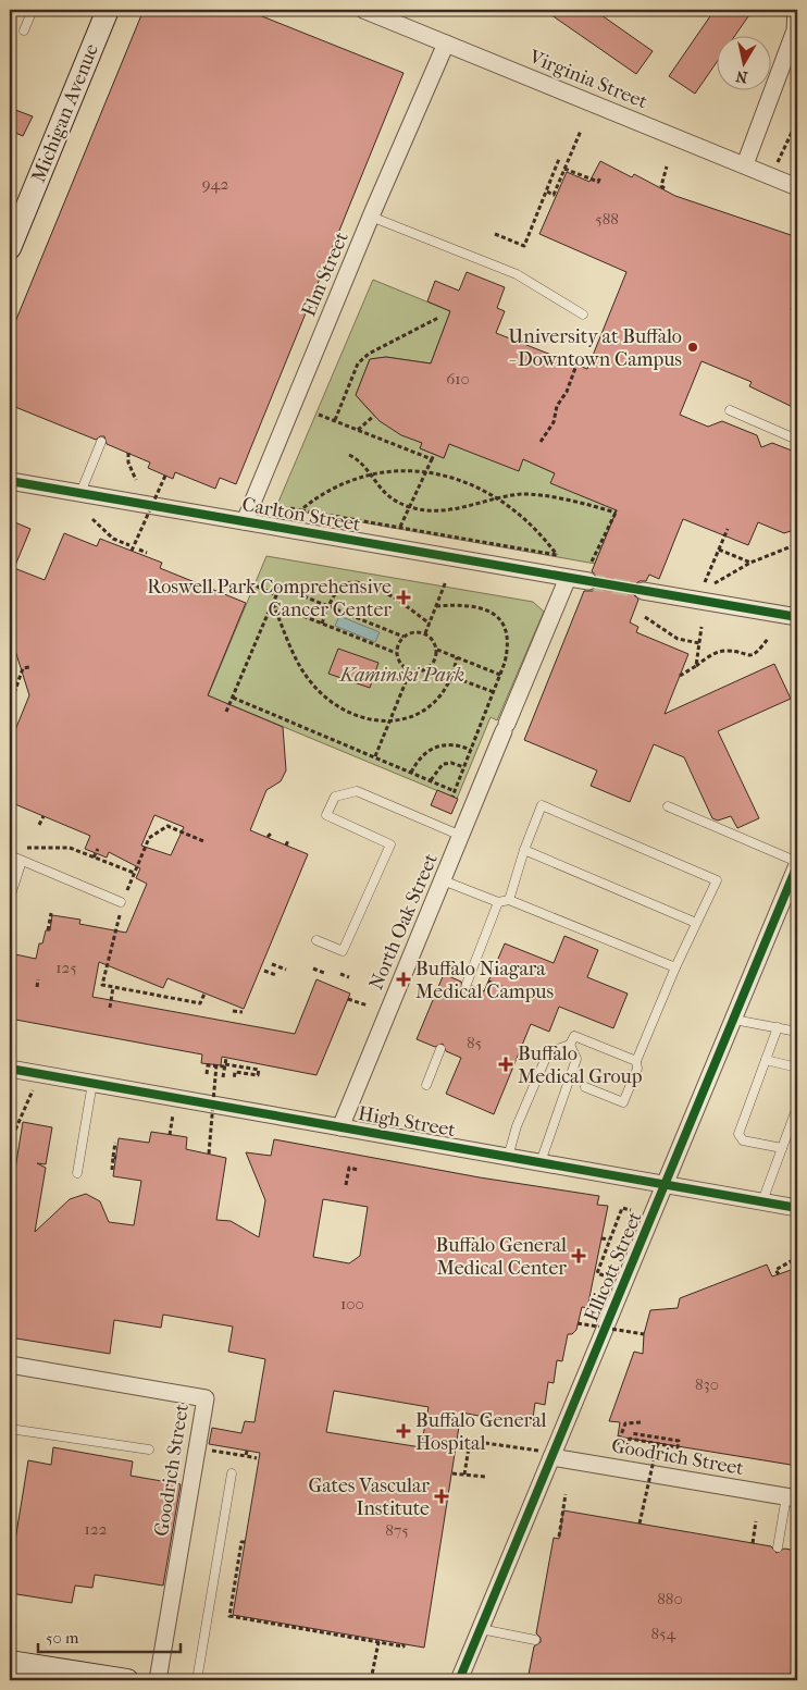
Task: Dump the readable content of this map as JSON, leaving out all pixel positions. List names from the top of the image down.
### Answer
{
  "streets": {
    "street": [
      "Virginia Street",
      "Michigan Avenue",
      "Elm Street",
      "Carlton Street",
      "North Oak Street",
      "High Street",
      "Ellicott Street",
      "Goodrich Street"
    ]
  },
  "crossings": [
    ["Virginia Street", "Elm Street"],
    ["Elm Street", "Carlton Street"],
    ["Carlton Street", "North Oak Street"],
    ["North Oak Street", "High Street"],
    ["High Street", "Ellicott Street"],
    ["Ellicott Street", "Goodrich Street"]
  ],
  "parks": ["Kaminski Park"],
  "places": {
    "other": ["University at Buffalo - Downtown Campus"],
    "health": [
      "Roswell Park Comprehensive Cancer Center",
      "Buffalo Niagara Medical Campus",
      "Buffalo Medical Group",
      "Buffalo General Medical Center",
      "Buffalo General Hospital",
      "Gates Vascular Institute"
    ]
  },
  "house_numbers": [
    "942",
    "588",
    "610",
    "125",
    "85",
    "100",
    "830",
    "122",
    "875",
    "880",
    "854"
  ],
  "scale_bar": "50 m",
  "north": "bottom"
}
